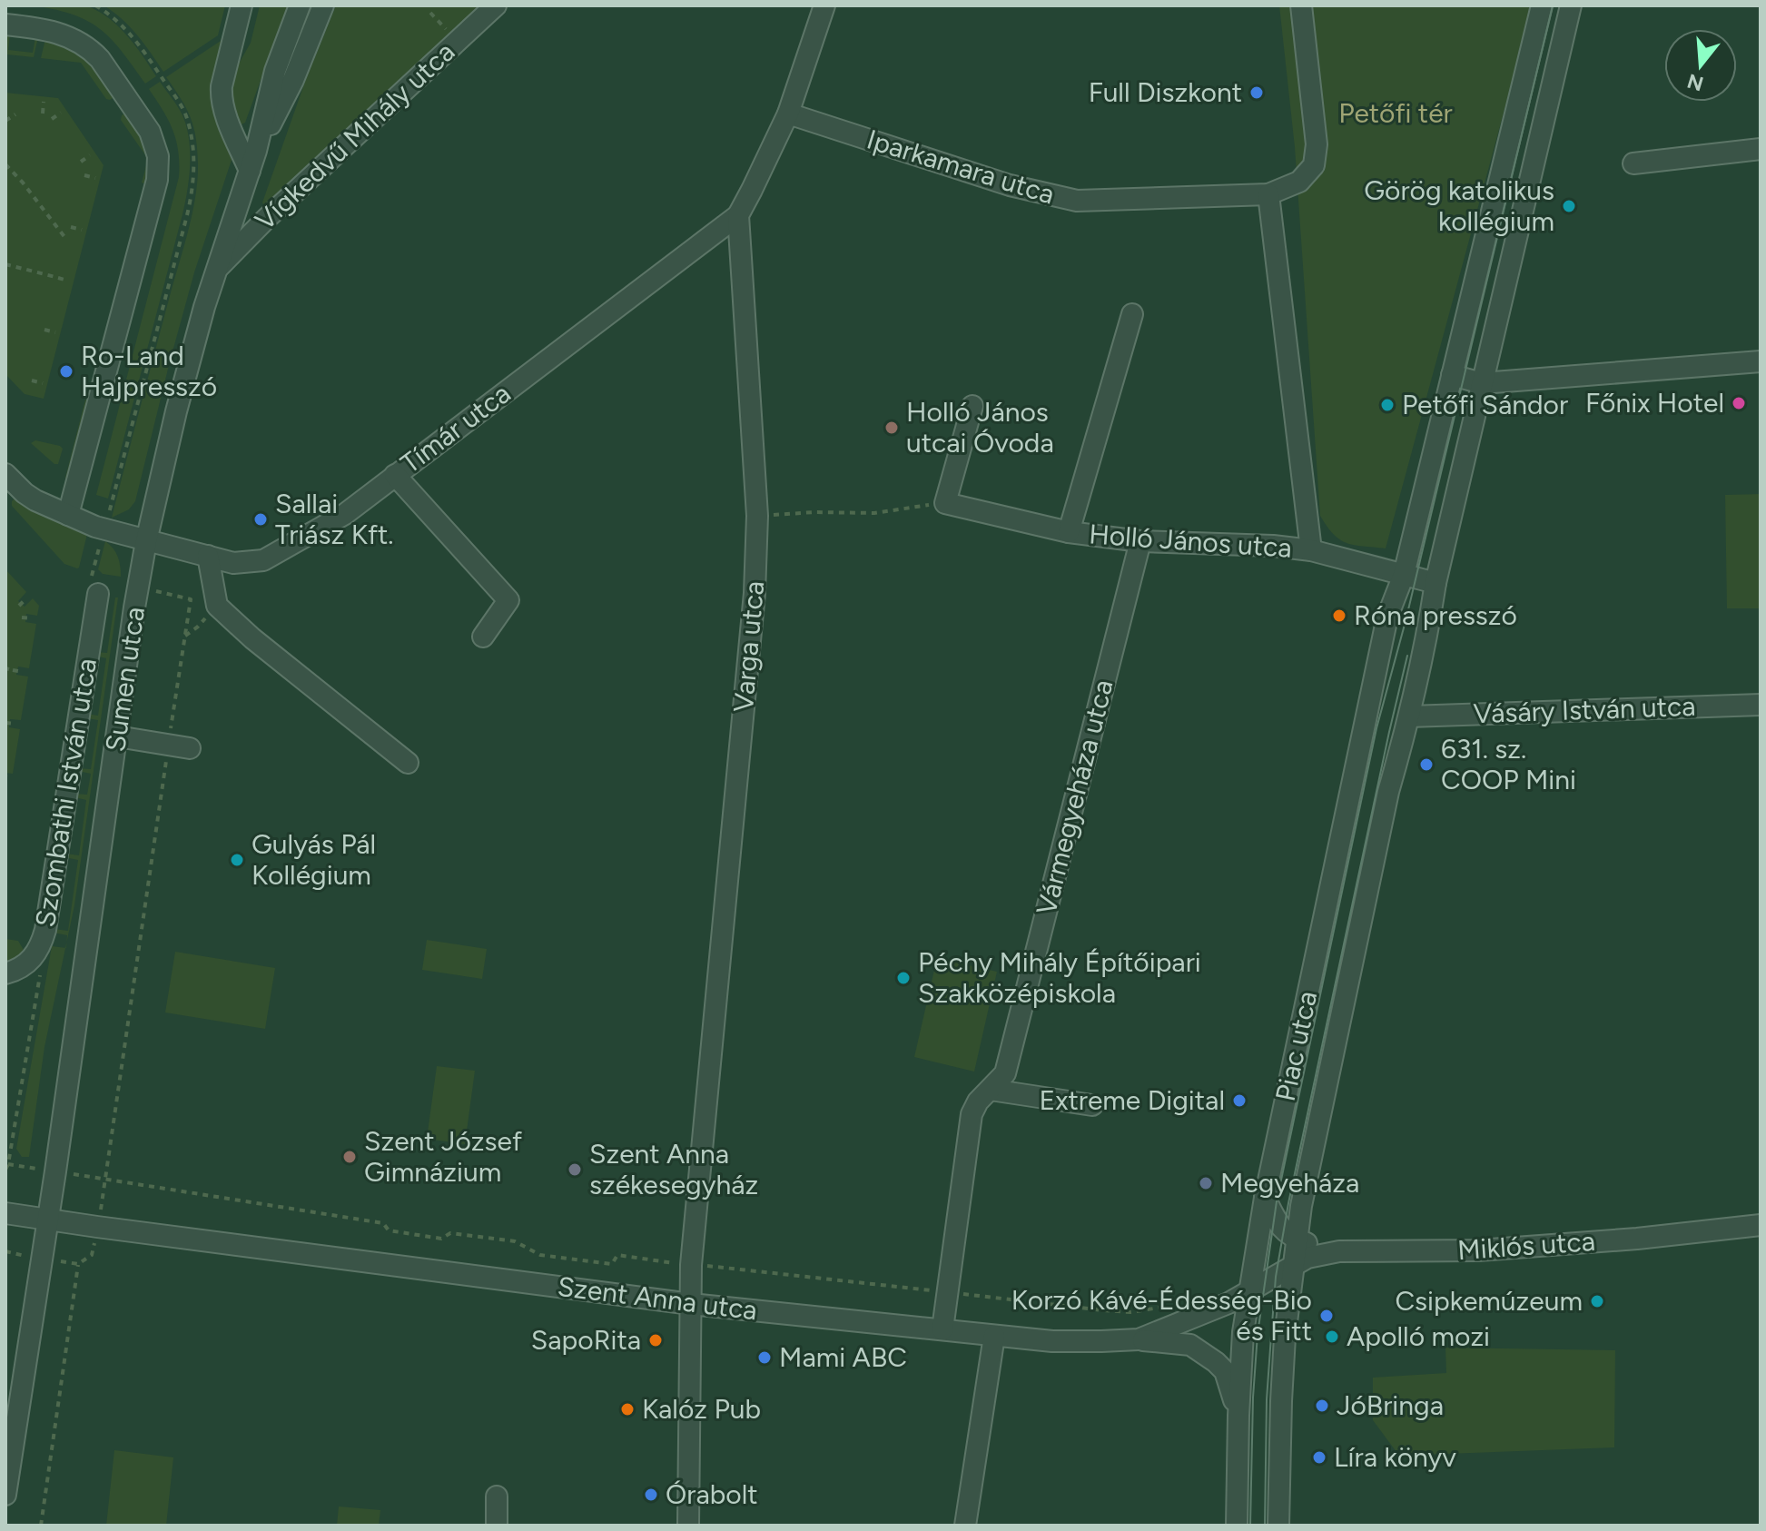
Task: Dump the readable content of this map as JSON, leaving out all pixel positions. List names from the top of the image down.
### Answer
{
  "streets": {
    "street": [
      "Vígkedvű Mihály utca",
      "Iparkamara utca",
      "Tímár utca",
      "Holló János utca",
      "Varga utca",
      "Sumen utca",
      "Vásáry István utca",
      "Szombathi István utca",
      "Vármegyeháza utca",
      "Piac utca",
      "Miklós utca",
      "Szent Anna utca"
    ]
  },
  "crossings": [
    ["Vígkedvű Mihály utca", "Sumen utca"],
    ["Tímár utca", "Varga utca"],
    ["Tímár utca", "Sumen utca"],
    ["Holló János utca", "Vármegyeháza utca"],
    ["Holló János utca", "Piac utca"],
    ["Varga utca", "Szent Anna utca"],
    ["Sumen utca", "Szent Anna utca"],
    ["Vásáry István utca", "Piac utca"],
    ["Vármegyeháza utca", "Szent Anna utca"],
    ["Piac utca", "Miklós utca"],
    ["Piac utca", "Szent Anna utca"],
    ["Miklós utca", "Szent Anna utca"]
  ],
  "parks": ["Petőfi tér"],
  "places": [
    "Full Diszkont",
    "Görög katolikus kollégium",
    "Ro-Land Hajpresszó",
    "Főnix Hotel",
    "Petőfi Sándor",
    "Holló János utcai Óvoda",
    "Sallai Triász Kft.",
    "Róna presszó",
    "631. sz. COOP Mini",
    "Gulyás Pál Kollégium",
    "Péchy Mihály Építőipari Szakközépiskola",
    "Extreme Digital",
    "Szent József Gimnázium",
    "Szent Anna székesegyház",
    "Megyeháza",
    "Csipkemúzeum",
    "Korzó Kávé-Édesség-Bio és Fitt",
    "Apolló mozi",
    "SapoRita",
    "Mami ABC",
    "JóBringa",
    "Kalóz Pub",
    "Líra könyv",
    "Órabolt"
  ],
  "north": "bottom"
}
